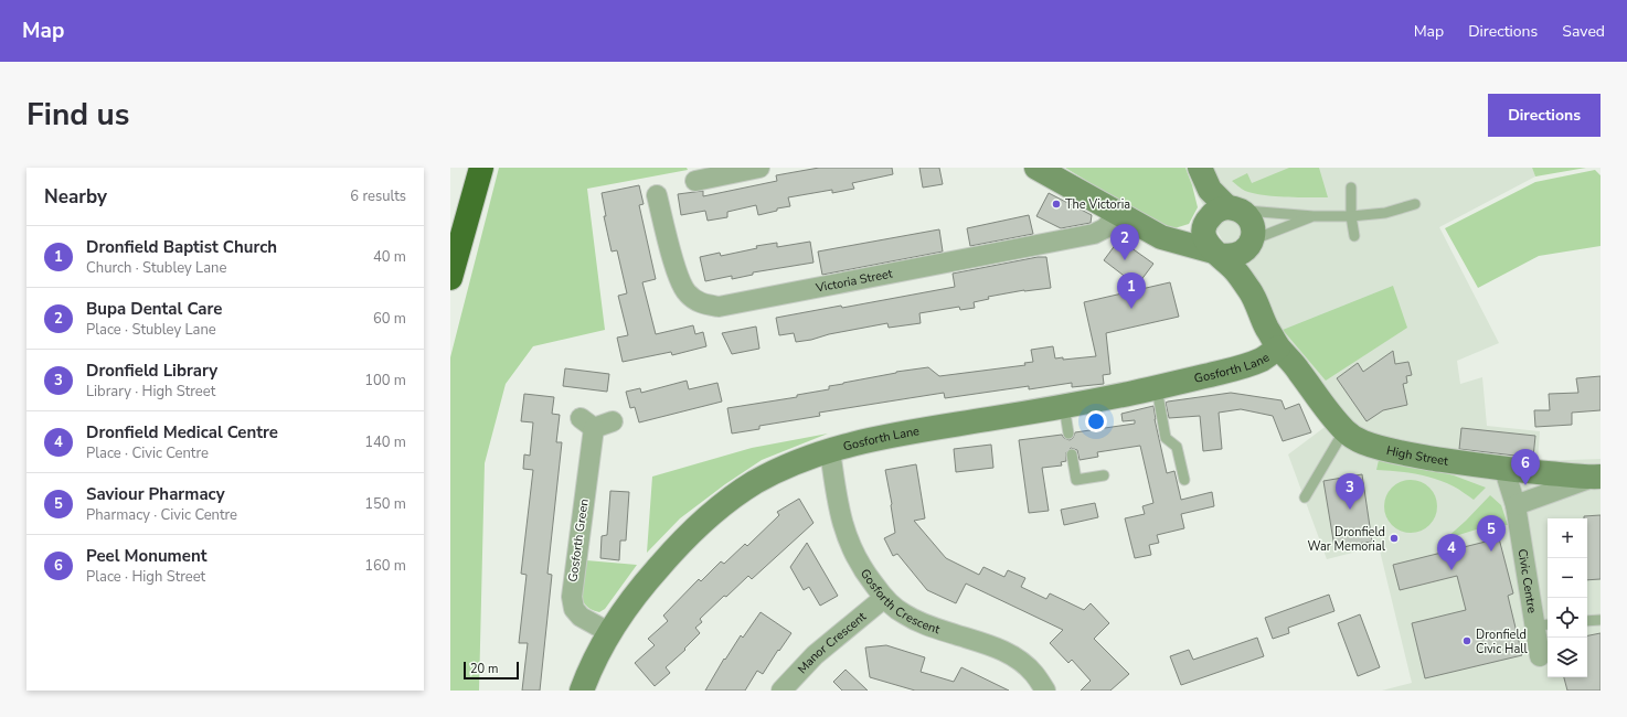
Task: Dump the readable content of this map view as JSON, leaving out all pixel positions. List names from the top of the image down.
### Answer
{
  "streets": {
    "street": [
      "Victoria Street",
      "Gosforth Lane",
      "High Street",
      "Gosforth Green",
      "Civic Centre",
      "Gosforth Crescent",
      "Manor Crescent"
    ]
  },
  "crossings": [
    ["Gosforth Lane", "High Street"],
    ["Gosforth Lane", "Gosforth Green"],
    ["Gosforth Lane", "Gosforth Crescent"],
    ["High Street", "Civic Centre"],
    ["Gosforth Crescent", "Manor Crescent"]
  ],
  "places": ["The Victoria", "Dronfield War Memorial", "Dronfield Civic Hall"],
  "scale_bar": "20 m",
  "page": {
    "header": "Map",
    "nav": ["Map", "Directions", "Saved"],
    "title": "Find us",
    "buttons": "Directions",
    "heading": ["Nearby", "6 results"],
    "pins": [
      "2",
      "1",
      "6",
      "3",
      "5",
      "4"
    ],
    "list": [
      {
        "mark": "1",
        "name": "Dronfield Baptist Church",
        "note": "Church · Stubley Lane",
        "value": "40 m"
      },
      {
        "mark": "2",
        "name": "Bupa Dental Care",
        "note": "Place · Stubley Lane",
        "value": "60 m"
      },
      {
        "mark": "3",
        "name": "Dronfield Library",
        "note": "Library · High Street",
        "value": "100 m"
      },
      {
        "mark": "4",
        "name": "Dronfield Medical Centre",
        "note": "Place · Civic Centre",
        "value": "140 m"
      },
      {
        "mark": "5",
        "name": "Saviour Pharmacy",
        "note": "Pharmacy · Civic Centre",
        "value": "150 m"
      },
      {
        "mark": "6",
        "name": "Peel Monument",
        "note": "Place · High Street",
        "value": "160 m"
      }
    ],
    "map_buttons": ["+", "−"],
    "scale": "20 m"
  }
}
